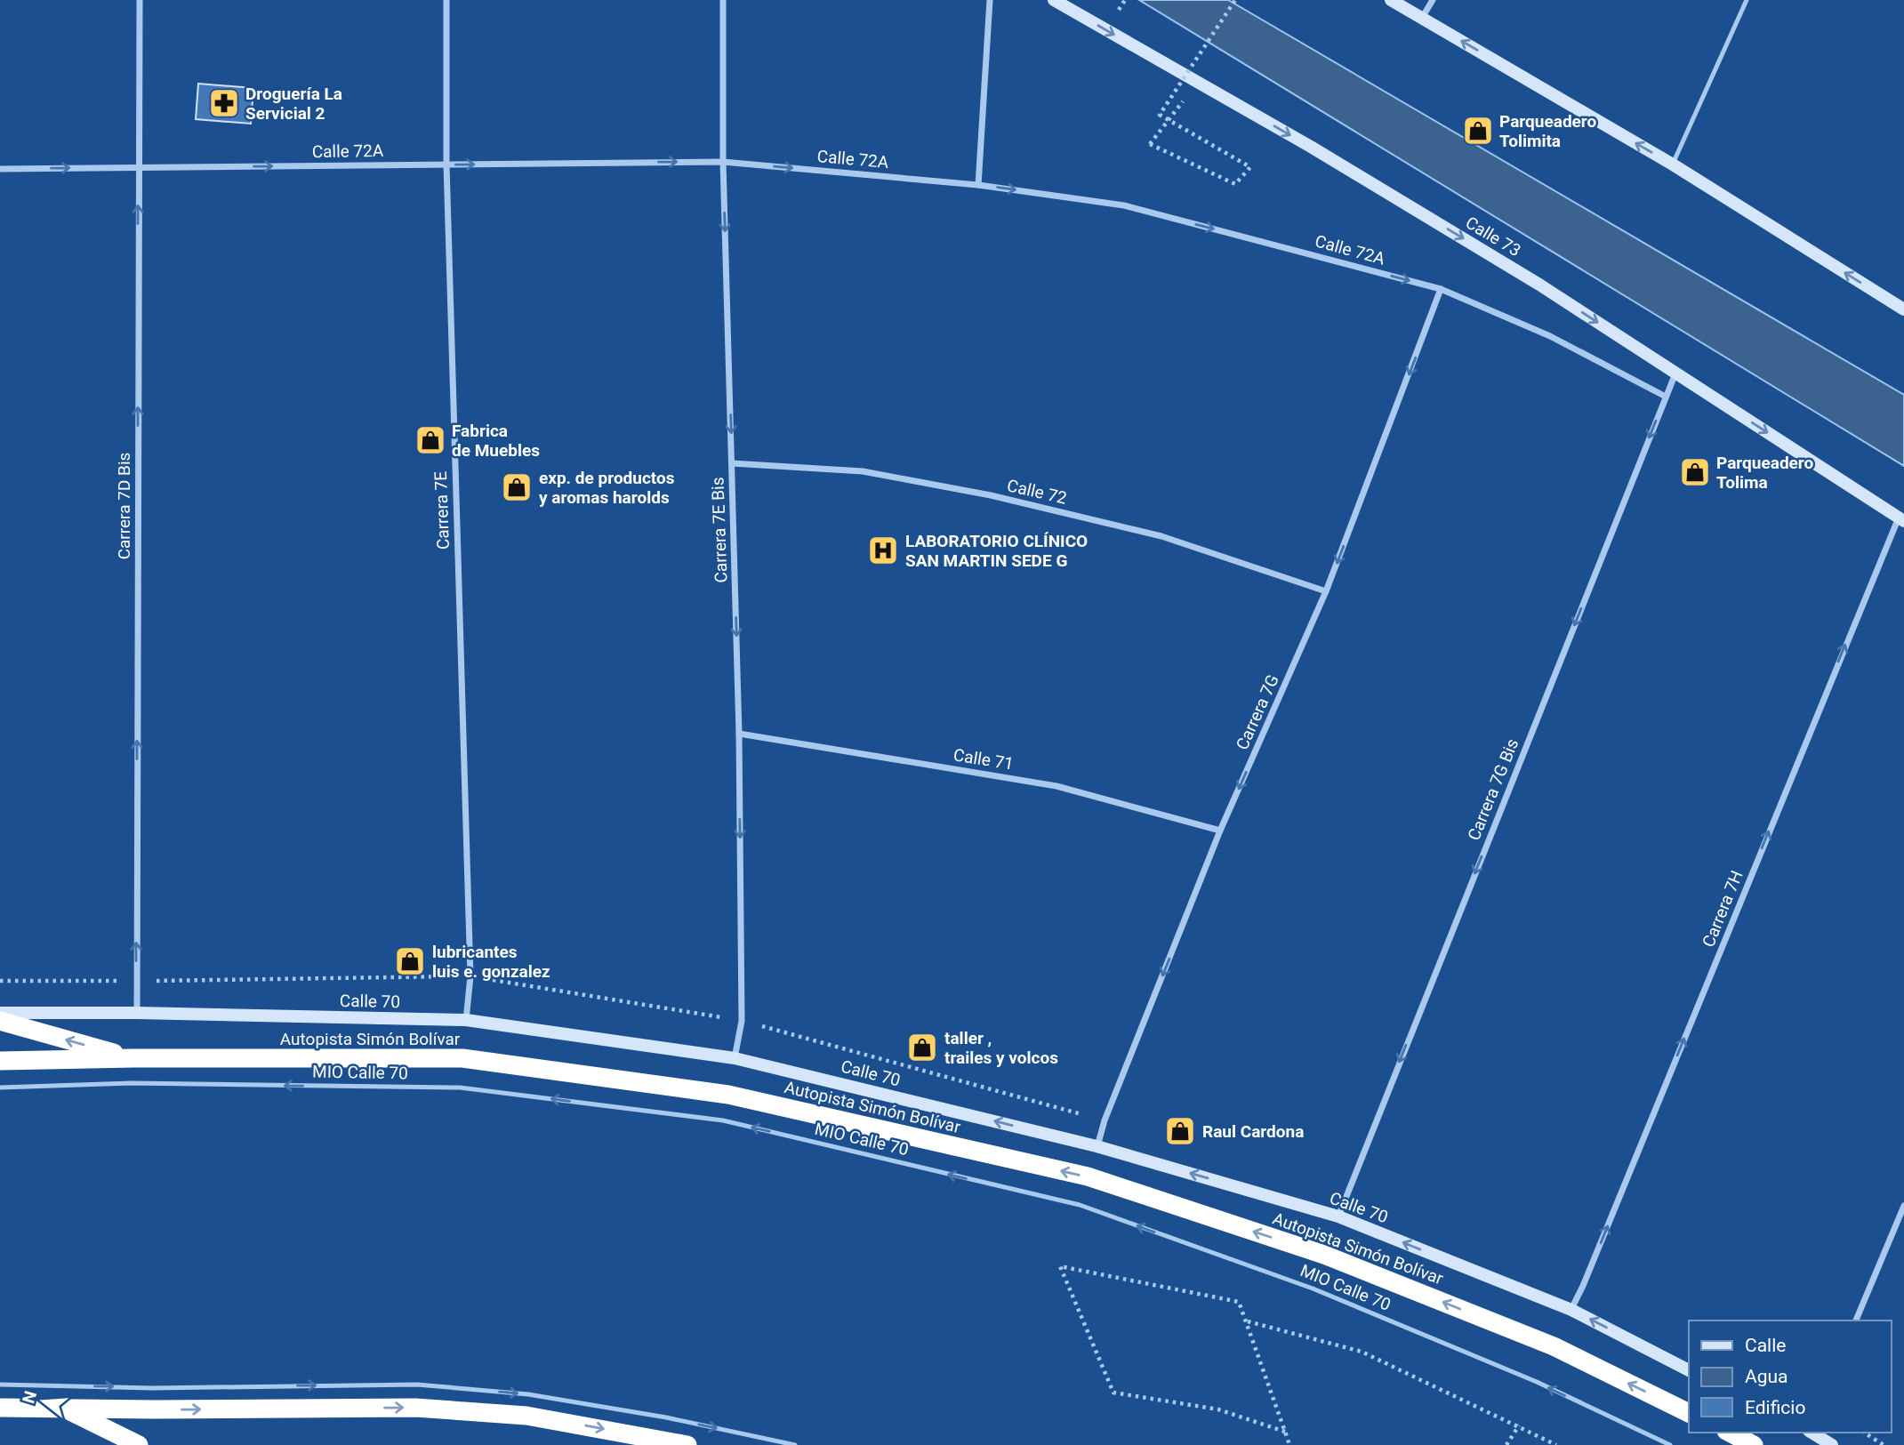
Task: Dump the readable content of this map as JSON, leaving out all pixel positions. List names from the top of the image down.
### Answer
{
  "streets": {
    "highway": ["Autopista Simón Bolívar"],
    "street": [
      "Calle 72A",
      "Calle 73",
      "Calle 72",
      "Carrera 7D Bis",
      "Carrera 7E",
      "Carrera 7E Bis",
      "Carrera 7G",
      "Calle 71",
      "Carrera 7G Bis",
      "Carrera 7H",
      "Calle 70"
    ],
    "lane": ["MIO Calle 70"]
  },
  "crossings": [
    ["Calle 72A", "Carrera 7D Bis"],
    ["Calle 72A", "Carrera 7E"],
    ["Calle 72A", "Carrera 7E Bis"],
    ["Calle 72A", "Carrera 7G"],
    ["Calle 72A", "Carrera 7G Bis"],
    ["Calle 73", "Carrera 7G Bis"],
    ["Calle 73", "Carrera 7H"],
    ["Calle 72", "Carrera 7E Bis"],
    ["Calle 72", "Carrera 7G"],
    ["Carrera 7D Bis", "Calle 70"],
    ["Carrera 7E", "Calle 70"],
    ["Carrera 7E Bis", "Calle 71"],
    ["Carrera 7E Bis", "Calle 70"],
    ["Carrera 7G", "Calle 71"],
    ["Carrera 7G", "Calle 70"],
    ["Carrera 7G Bis", "Calle 70"],
    ["Carrera 7H", "Calle 70"]
  ],
  "one_way": [
    "Calle 72A",
    "Calle 73",
    "Carrera 7D Bis",
    "Carrera 7E Bis",
    "Carrera 7G",
    "Carrera 7G Bis",
    "Carrera 7H",
    "Calle 70",
    "Autopista Simón Bolívar",
    "MIO Calle 70"
  ],
  "places": {
    "pharmacy": ["Droguería La Servicial 2"],
    "shop": [
      "Parqueadero Tolimita",
      "Fabrica de Muebles",
      "Parqueadero Tolima",
      "exp. de productos y aromas harolds",
      "lubricantes luis e. gonzalez",
      "taller , trailes y volcos",
      "Raul Cardona"
    ],
    "hospital": ["LABORATORIO CLÍNICO SAN MARTIN SEDE G"]
  },
  "legend": ["Calle", "Agua", "Edificio"],
  "north": "left"
}
